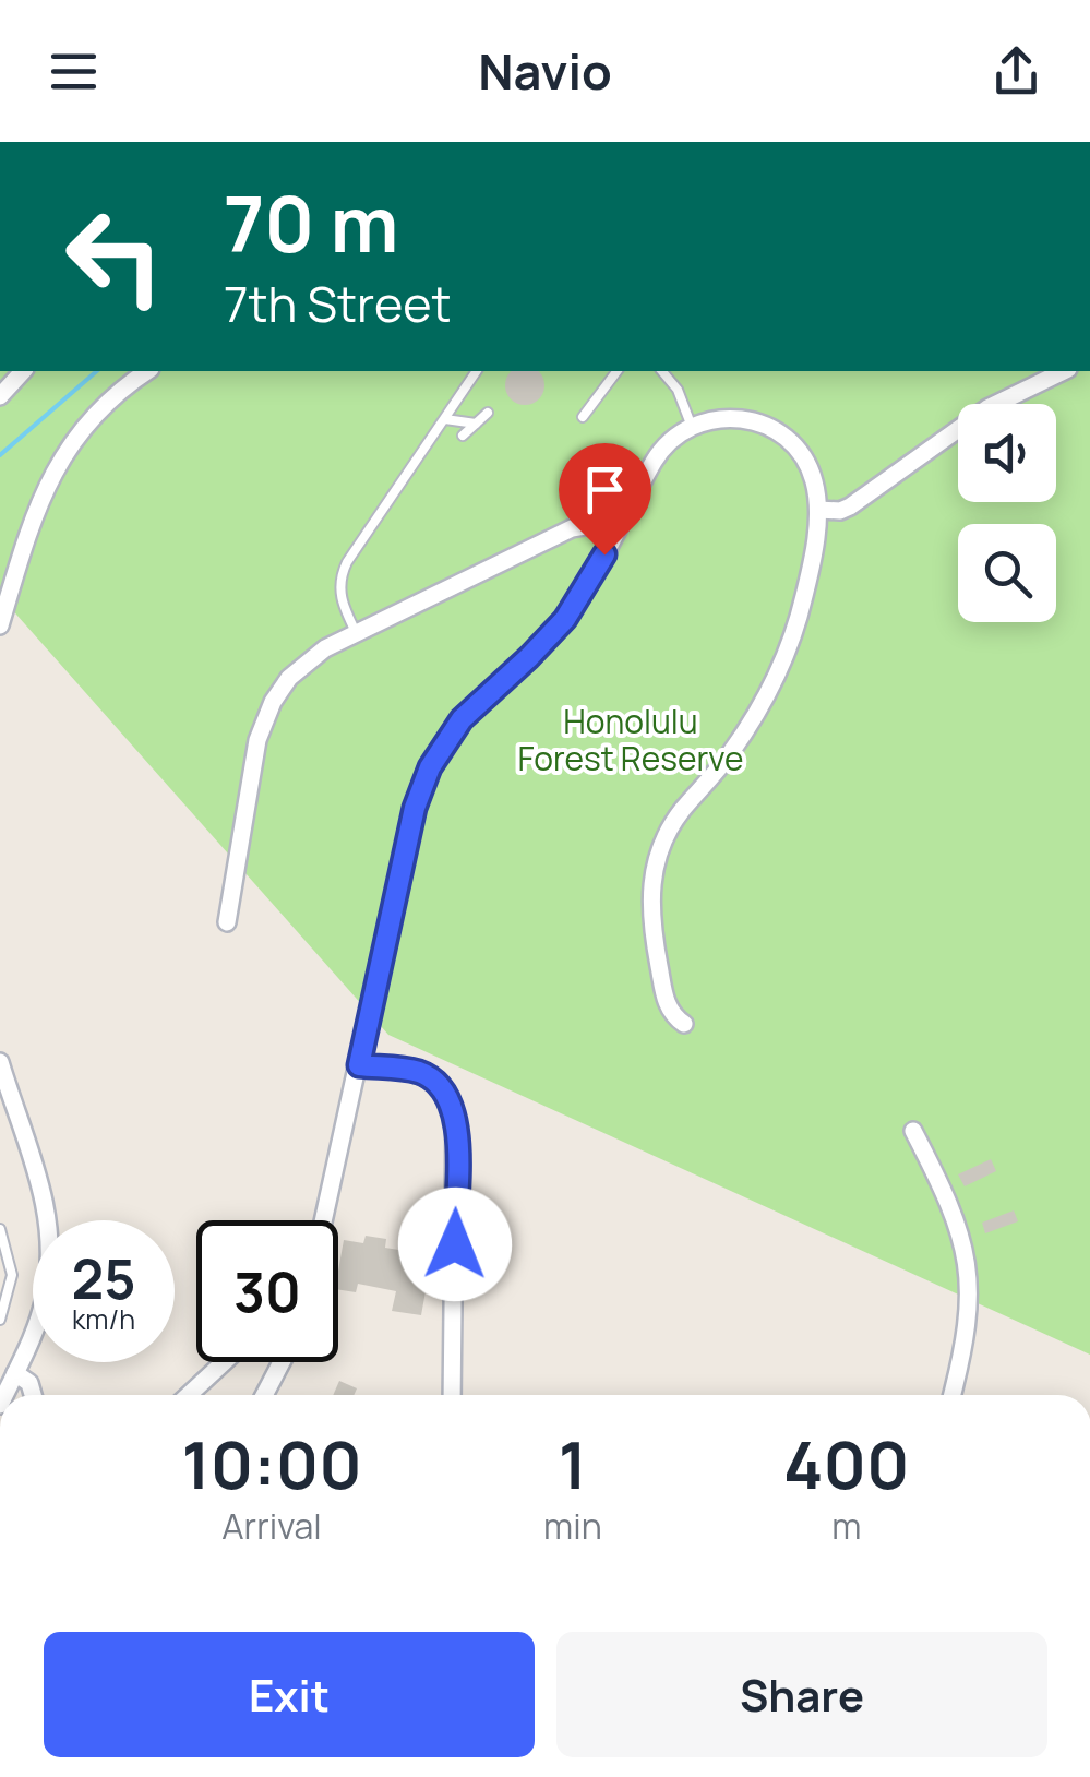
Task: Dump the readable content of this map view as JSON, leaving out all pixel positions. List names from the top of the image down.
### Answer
{
  "parks": ["Honolulu Forest Reserve"],
  "page": {
    "header": "Navio",
    "turn": ["70 m", "7th Street"],
    "speed": "25 km/h",
    "limit": "30",
    "eta": [
      "10:00",
      "Arrival",
      "1",
      "min",
      "400",
      "m"
    ],
    "buttons": ["Exit", "Share"]
  }
}
